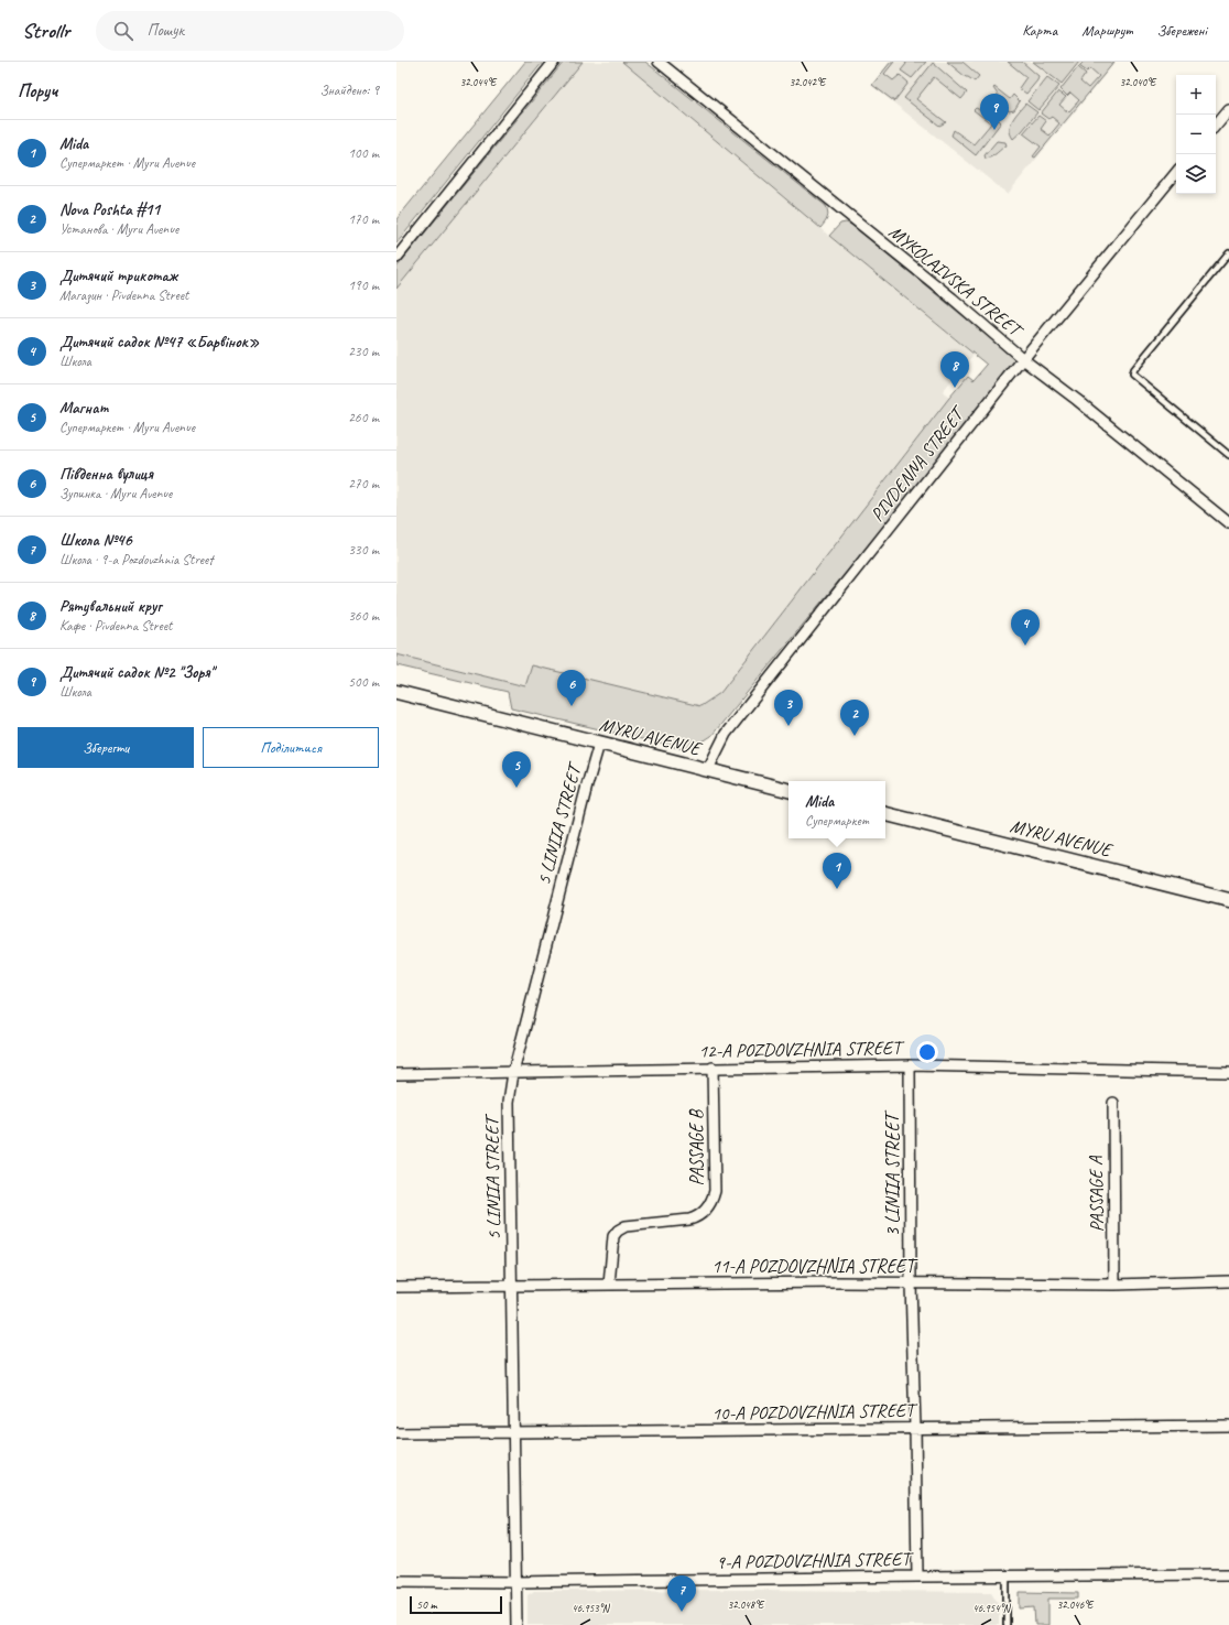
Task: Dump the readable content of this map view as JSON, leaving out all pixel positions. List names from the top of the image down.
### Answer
{
  "streets": {
    "main road": ["MYRU AVENUE"],
    "street": [
      "MYKOLAIVSKA STREET",
      "PIVDENNA STREET",
      "5 LINIIA STREET",
      "12-A POZDOVZHNIA STREET",
      "PASSAGE B",
      "3 LINIIA STREET",
      "PASSAGE A",
      "11-A POZDOVZHNIA STREET",
      "10-A POZDOVZHNIA STREET",
      "9-A POZDOVZHNIA STREET"
    ]
  },
  "crossings": [
    ["MYKOLAIVSKA STREET", "PIVDENNA STREET"],
    ["PIVDENNA STREET", "MYRU AVENUE"],
    ["MYRU AVENUE", "5 LINIIA STREET"],
    ["5 LINIIA STREET", "12-A POZDOVZHNIA STREET"],
    ["5 LINIIA STREET", "11-A POZDOVZHNIA STREET"],
    ["5 LINIIA STREET", "10-A POZDOVZHNIA STREET"],
    ["5 LINIIA STREET", "9-A POZDOVZHNIA STREET"],
    ["12-A POZDOVZHNIA STREET", "PASSAGE B"],
    ["12-A POZDOVZHNIA STREET", "3 LINIIA STREET"],
    ["PASSAGE B", "11-A POZDOVZHNIA STREET"],
    ["3 LINIIA STREET", "11-A POZDOVZHNIA STREET"],
    ["3 LINIIA STREET", "10-A POZDOVZHNIA STREET"],
    ["3 LINIIA STREET", "9-A POZDOVZHNIA STREET"],
    ["PASSAGE A", "11-A POZDOVZHNIA STREET"]
  ],
  "scale_bar": "50 m",
  "page": {
    "header": "Strollr",
    "search": "Пошук",
    "nav": ["Карта", "Маршрут", "Збережені"],
    "heading": ["Поруч", "Знайдено: 9"],
    "map_buttons": ["+", "−"],
    "pins": [
      "9",
      "8",
      "4",
      "6",
      "3",
      "2",
      "5",
      "1",
      "7"
    ],
    "list": [
      {
        "mark": "1",
        "name": "Mida",
        "note": "Супермаркет · Myru Avenue",
        "value": "100 m"
      },
      {
        "mark": "2",
        "name": "Nova Poshta #11",
        "note": "Установа · Myru Avenue",
        "value": "170 m"
      },
      {
        "mark": "3",
        "name": "Дитячий трикотаж",
        "note": "Магазин · Pivdenna Street",
        "value": "190 m"
      },
      {
        "mark": "4",
        "name": "Дитячий садок №47 «Барвінок»",
        "note": "Школа",
        "value": "230 m"
      },
      {
        "mark": "5",
        "name": "Магнат",
        "note": "Супермаркет · Myru Avenue",
        "value": "260 m"
      },
      {
        "mark": "6",
        "name": "Південна вулиця",
        "note": "Зупинка · Myru Avenue",
        "value": "270 m"
      },
      {
        "mark": "7",
        "name": "Школа №46",
        "note": "Школа · 9-a Pozdovzhnia Street",
        "value": "330 m"
      },
      {
        "mark": "8",
        "name": "Рятувальний круг",
        "note": "Кафе · Pivdenna Street",
        "value": "360 m"
      },
      {
        "mark": "9",
        "name": "Дитячий садок №2 \"Зоря\"",
        "note": "Школа",
        "value": "500 m"
      }
    ],
    "buttons": ["Зберегти", "Поділитися"],
    "popup": ["Mida", "Супермаркет"],
    "scale": "50 m"
  },
  "coordinates": [
    "32.044°E",
    "32.042°E",
    "32.040°E",
    "32.048°E",
    "32.046°E",
    "46.953°N",
    "46.954°N"
  ]
}
